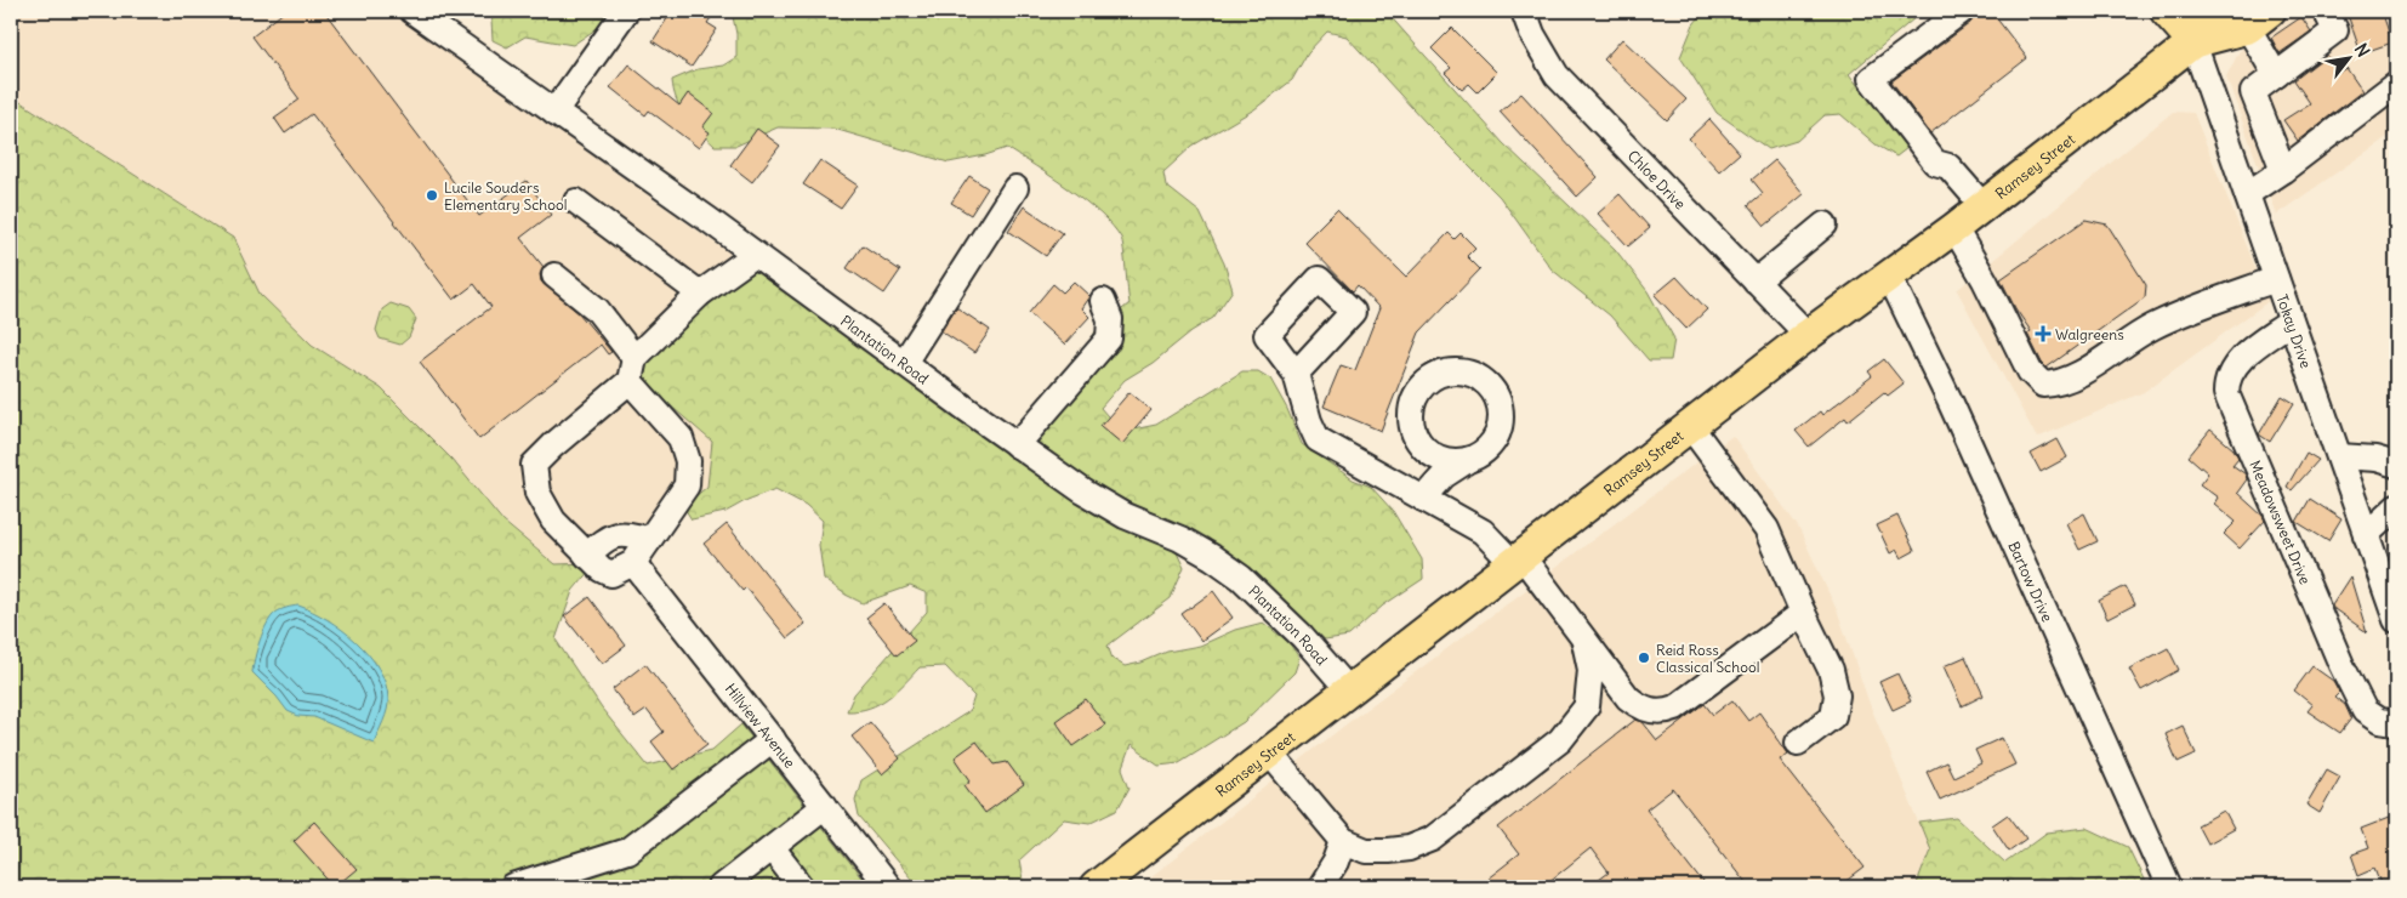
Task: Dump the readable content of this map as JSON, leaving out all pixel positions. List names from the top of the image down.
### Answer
{
  "streets": {
    "main road": ["Ramsey Street"],
    "street": [
      "Chloe Drive",
      "Tokay Drive",
      "Plantation Road",
      "Meadowsweet Drive",
      "Bartow Drive",
      "Hillview Avenue"
    ]
  },
  "crossings": [
    ["Ramsey Street", "Chloe Drive"],
    ["Ramsey Street", "Tokay Drive"],
    ["Ramsey Street", "Plantation Road"],
    ["Ramsey Street", "Bartow Drive"],
    ["Tokay Drive", "Meadowsweet Drive"]
  ],
  "places": {
    "other": ["Lucile Souders Elementary School", "Reid Ross Classical School"],
    "health": ["Walgreens"]
  },
  "north": "top right"
}
